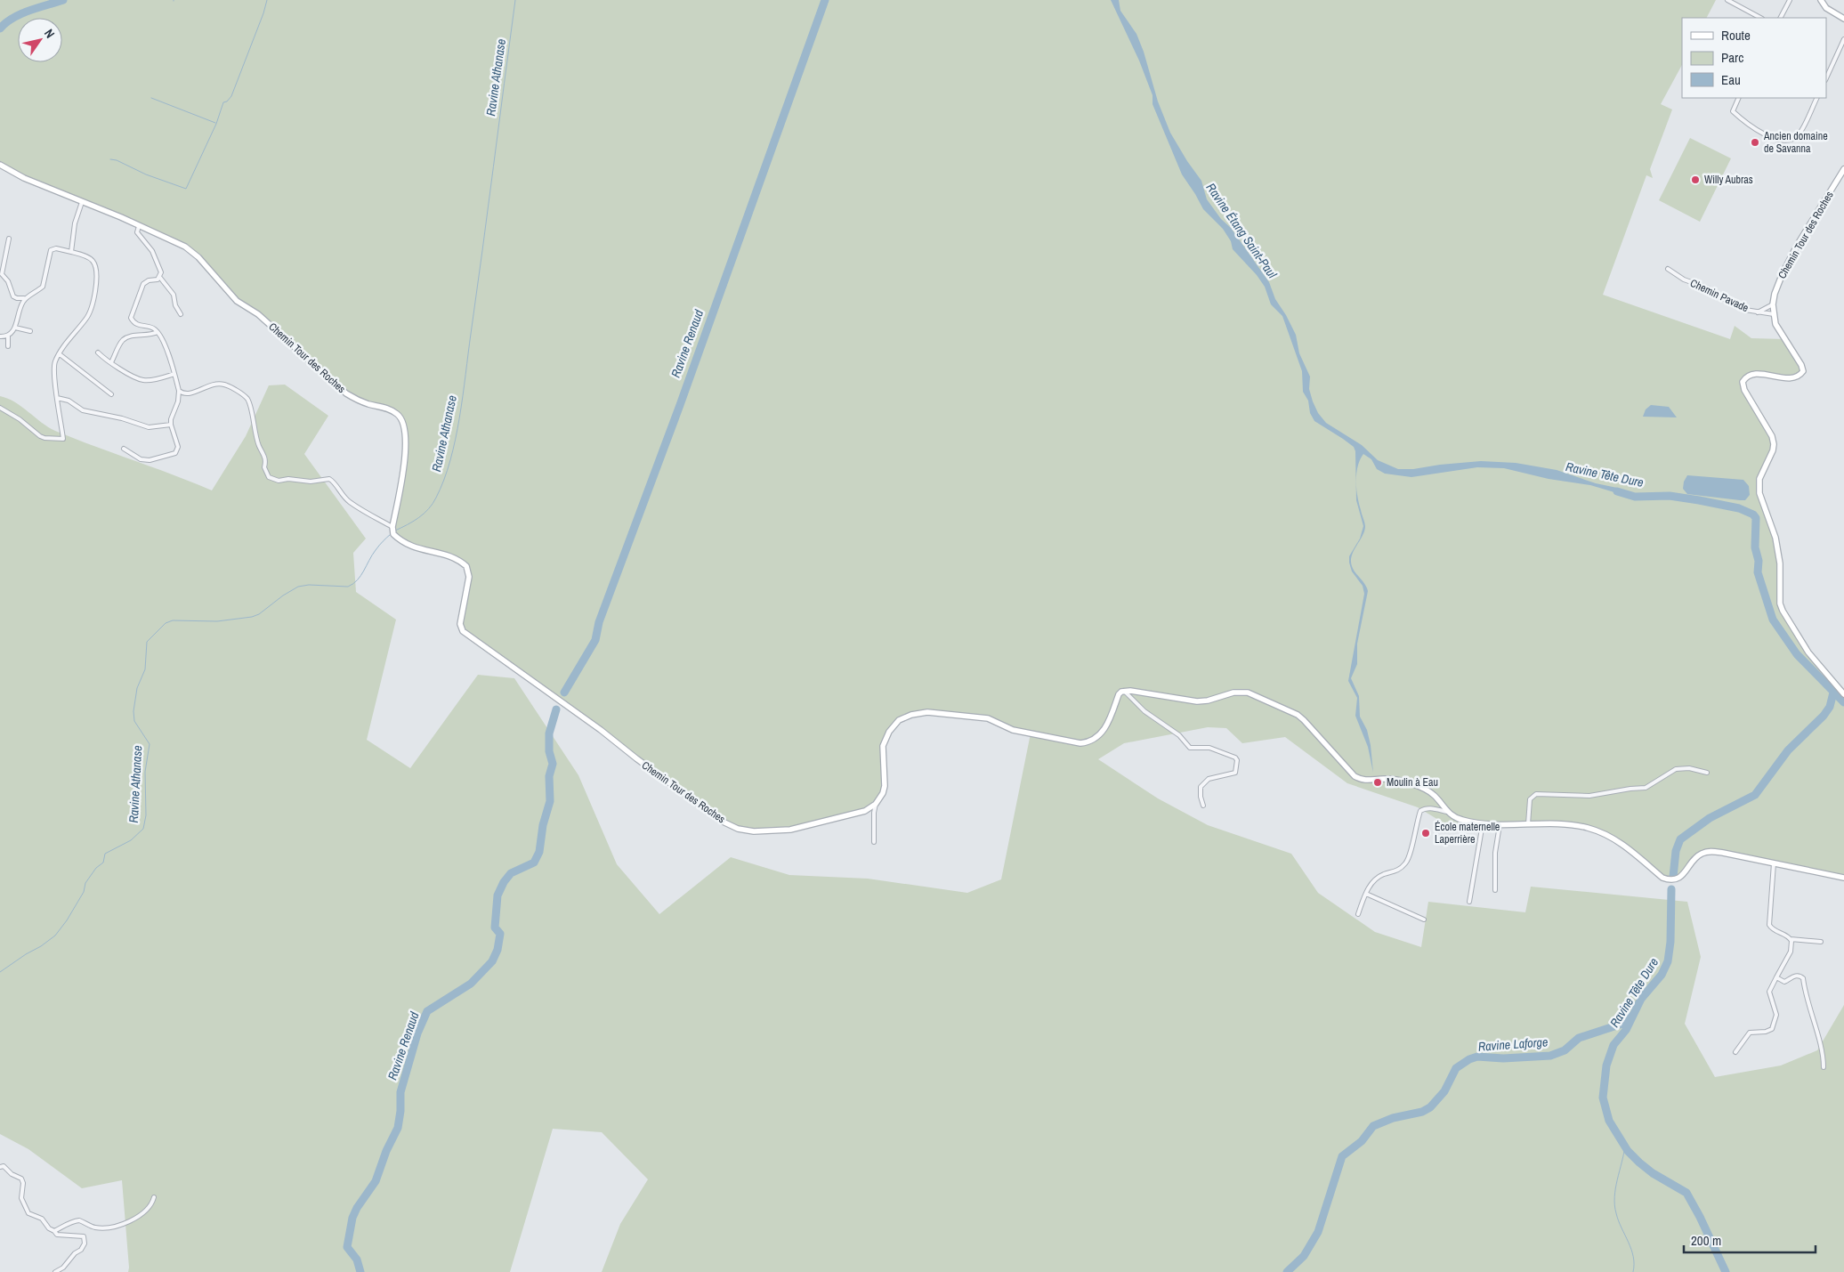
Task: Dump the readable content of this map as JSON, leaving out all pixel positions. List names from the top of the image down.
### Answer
{
  "streets": {
    "street": ["Chemin Tour des Roches", "Chemin Pavade"]
  },
  "crossings": [
    ["Chemin Tour des Roches", "Chemin Pavade"]
  ],
  "water": [
    "Ravine Athanase",
    "Ravine Étang Saint-Paul",
    "Ravine Renaud",
    "Ravine Tête Dure",
    "Ravine Laforge"
  ],
  "places": [
    "Ancien domaine de Savanna",
    "Willy Aubras",
    "Moulin à Eau",
    "École maternelle Laperrière"
  ],
  "legend": ["Route", "Parc", "Eau"],
  "scale_bar": "200 m",
  "north": "top right"
}
